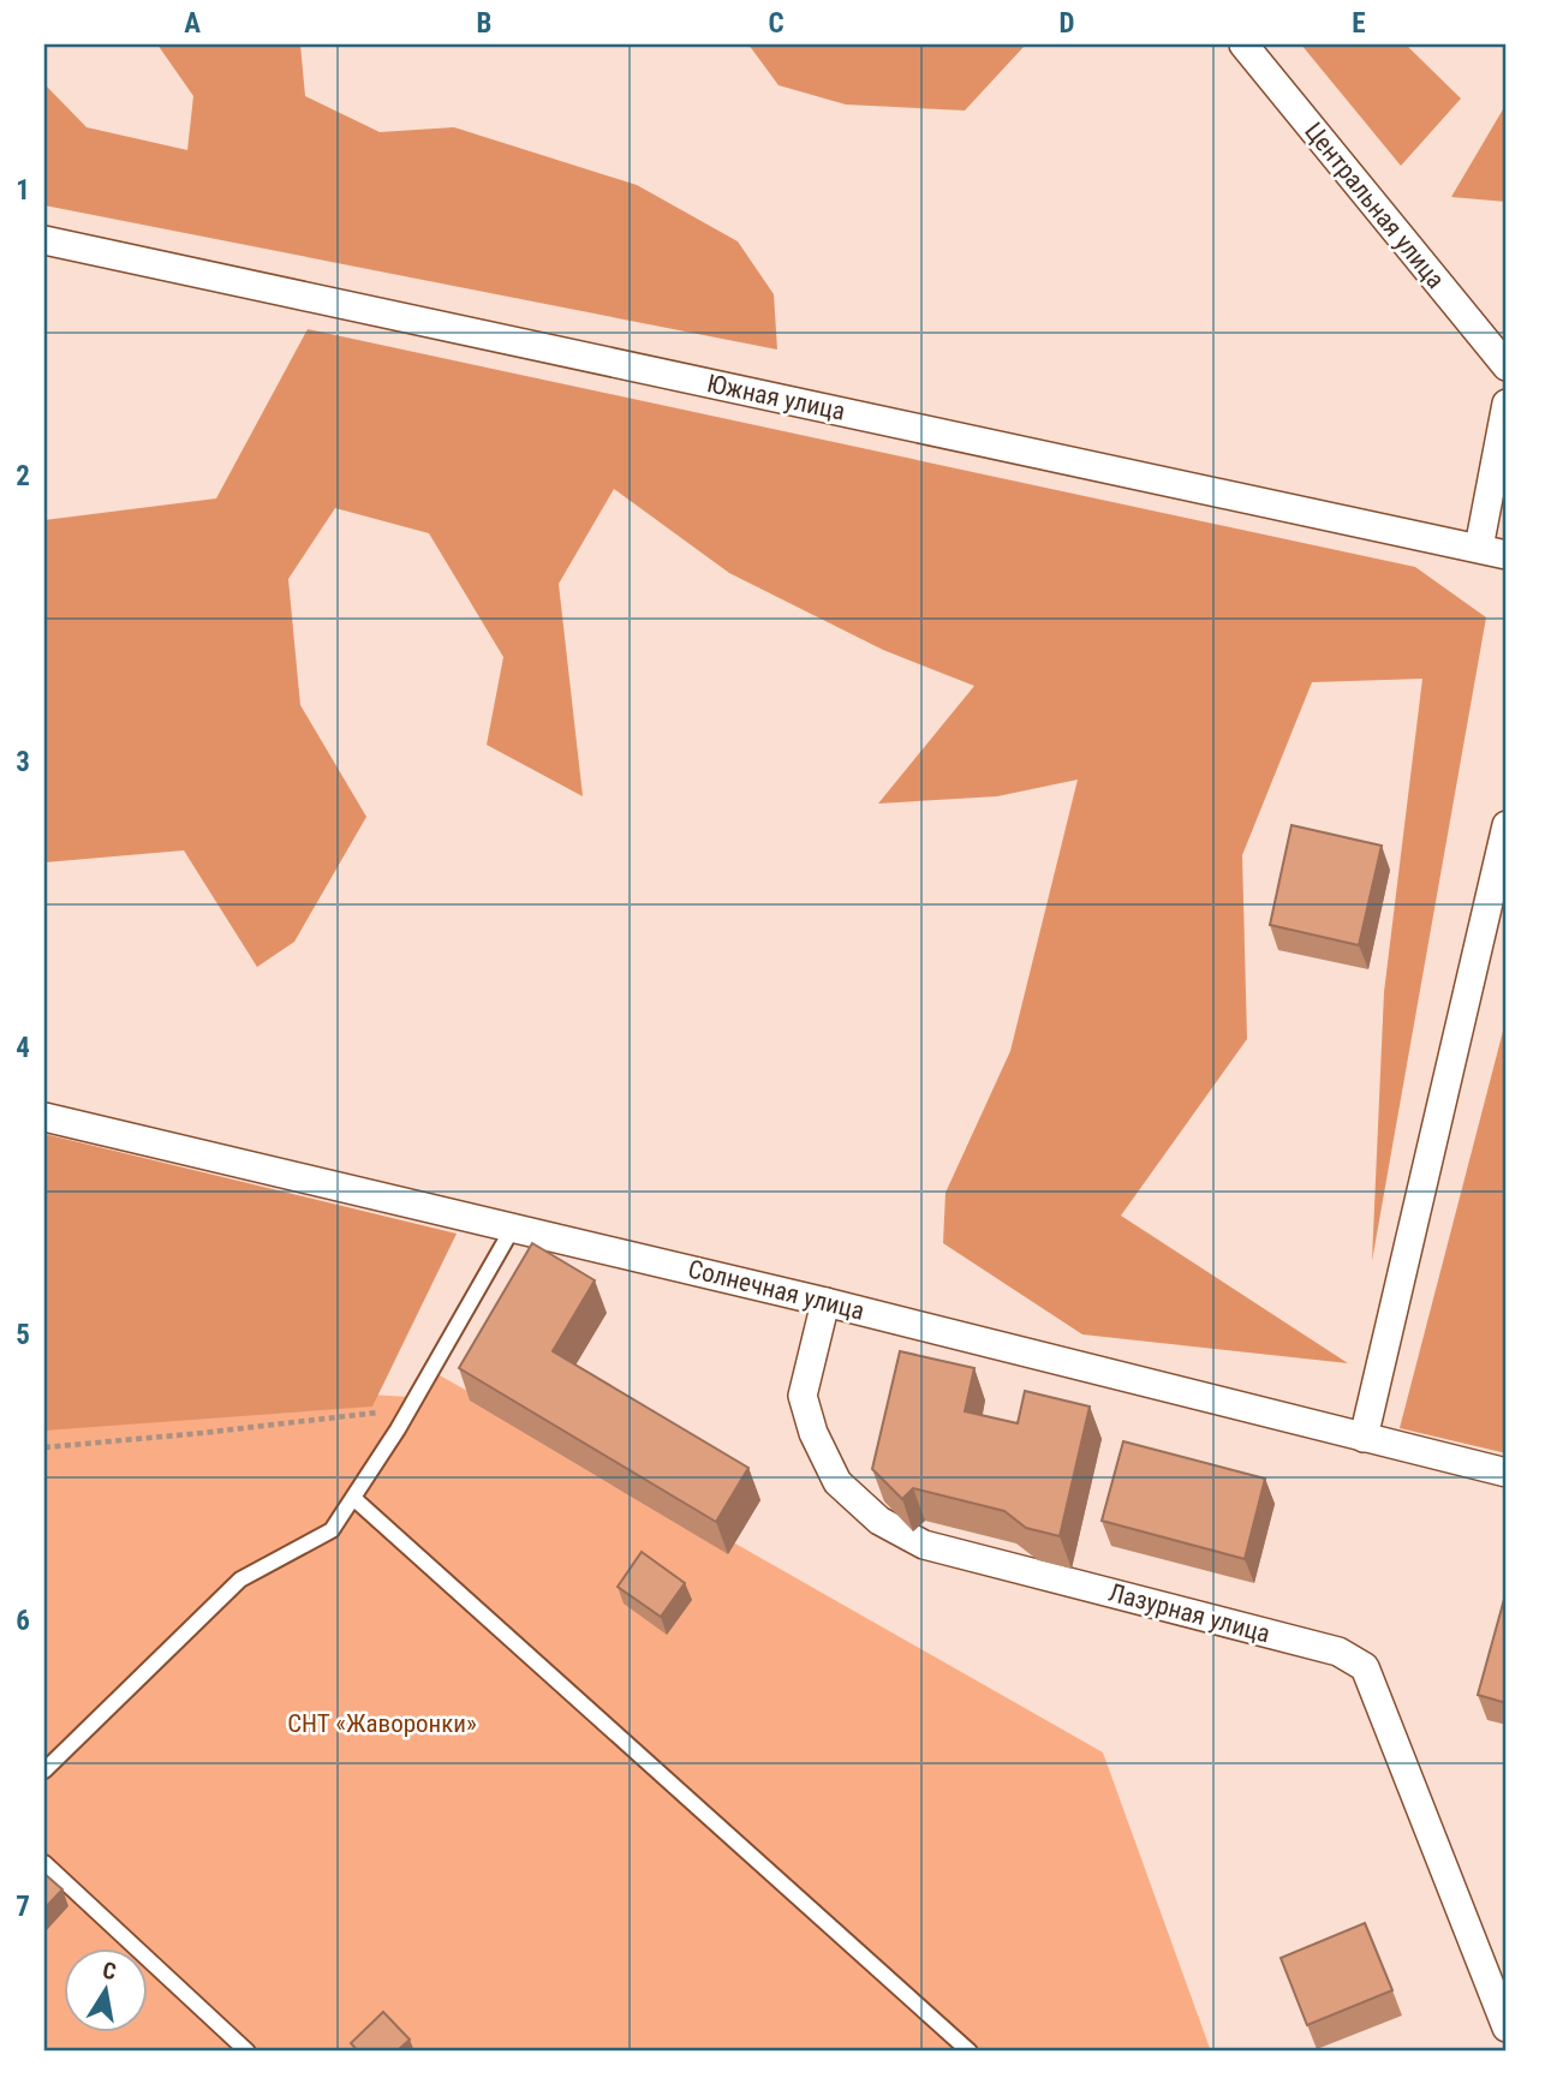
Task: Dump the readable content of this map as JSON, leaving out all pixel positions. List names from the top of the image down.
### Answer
{
  "streets": {
    "street": [
      "Центральная улица",
      "Южная улица",
      "Солнечная улица",
      "Лазурная улица"
    ]
  },
  "crossings": [
    ["Солнечная улица", "Лазурная улица"]
  ],
  "parks": ["СНТ «Жаворонки»"],
  "north": "top",
  "grid": {
    "columns": [
      "A",
      "B",
      "C",
      "D",
      "E"
    ],
    "rows": [
      "1",
      "2",
      "3",
      "4",
      "5",
      "6",
      "7"
    ]
  }
}
